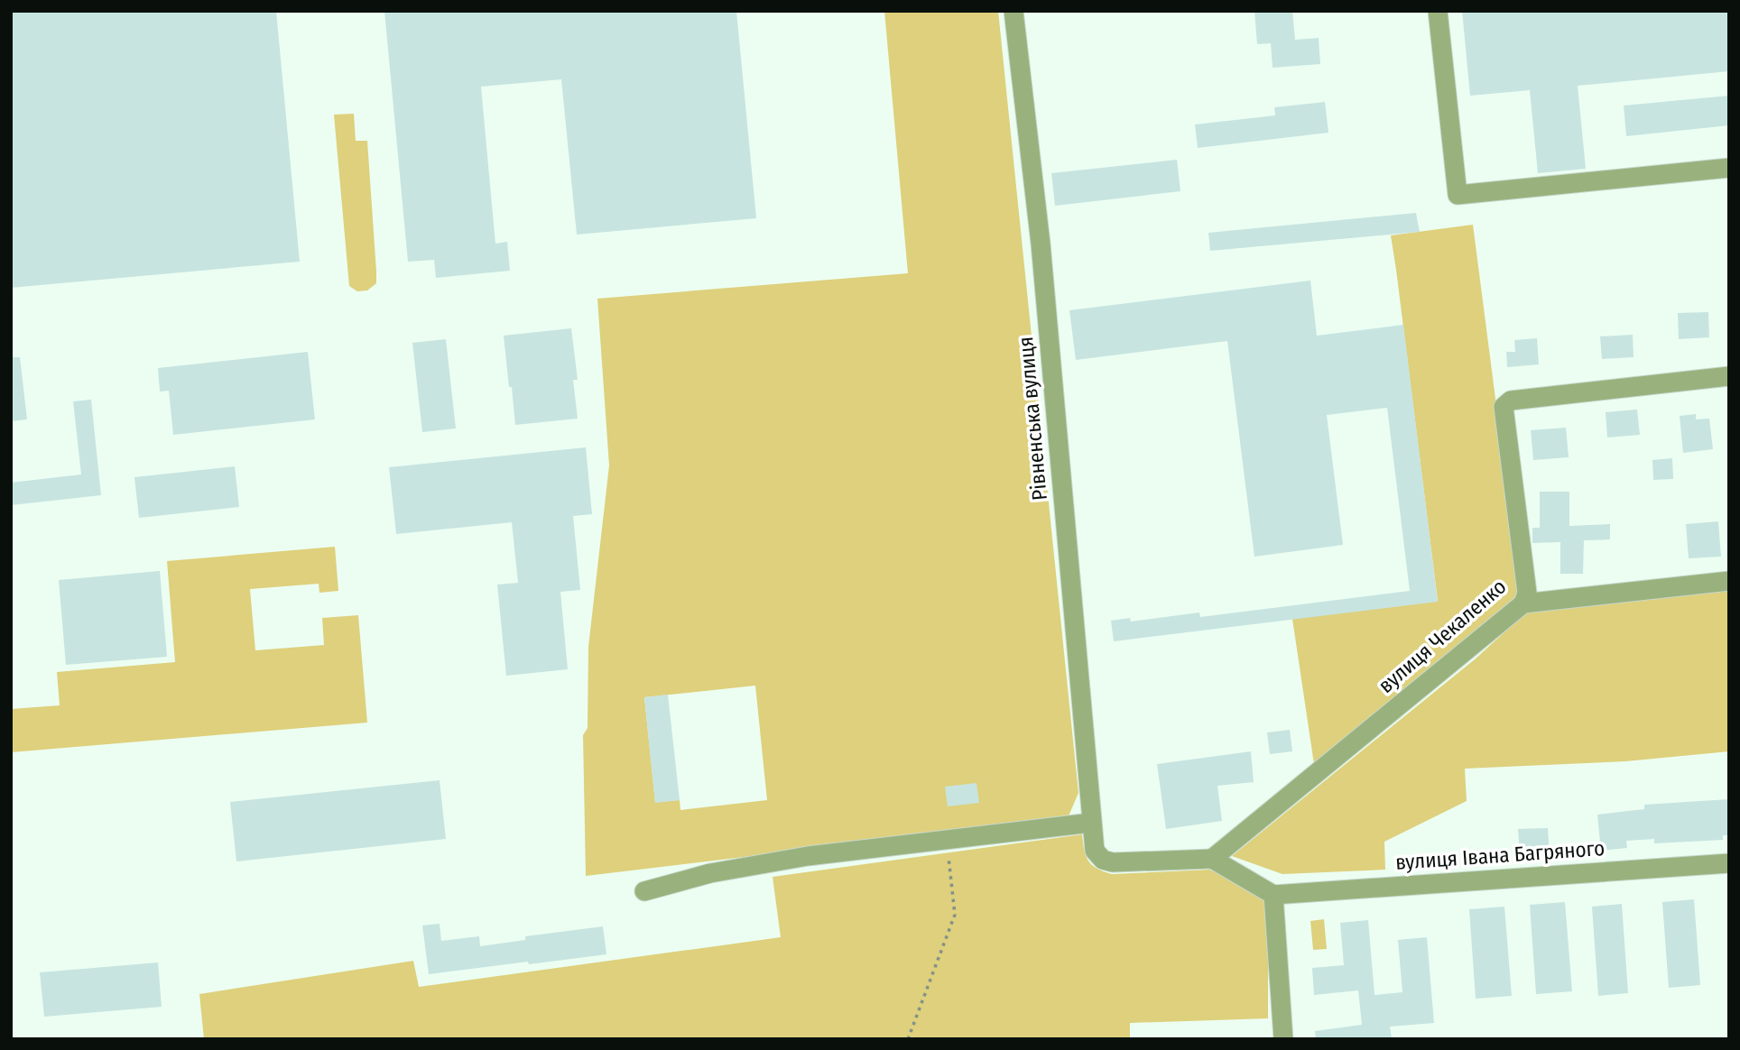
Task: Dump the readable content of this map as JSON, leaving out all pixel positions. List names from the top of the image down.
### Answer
{
  "streets": {
    "street": ["Рівненська вулиця", "вулиця Чекаленко", "вулиця Івана Багряного"]
  },
  "crossings": [
    ["Рівненська вулиця", "вулиця Чекаленко"]
  ]
}
